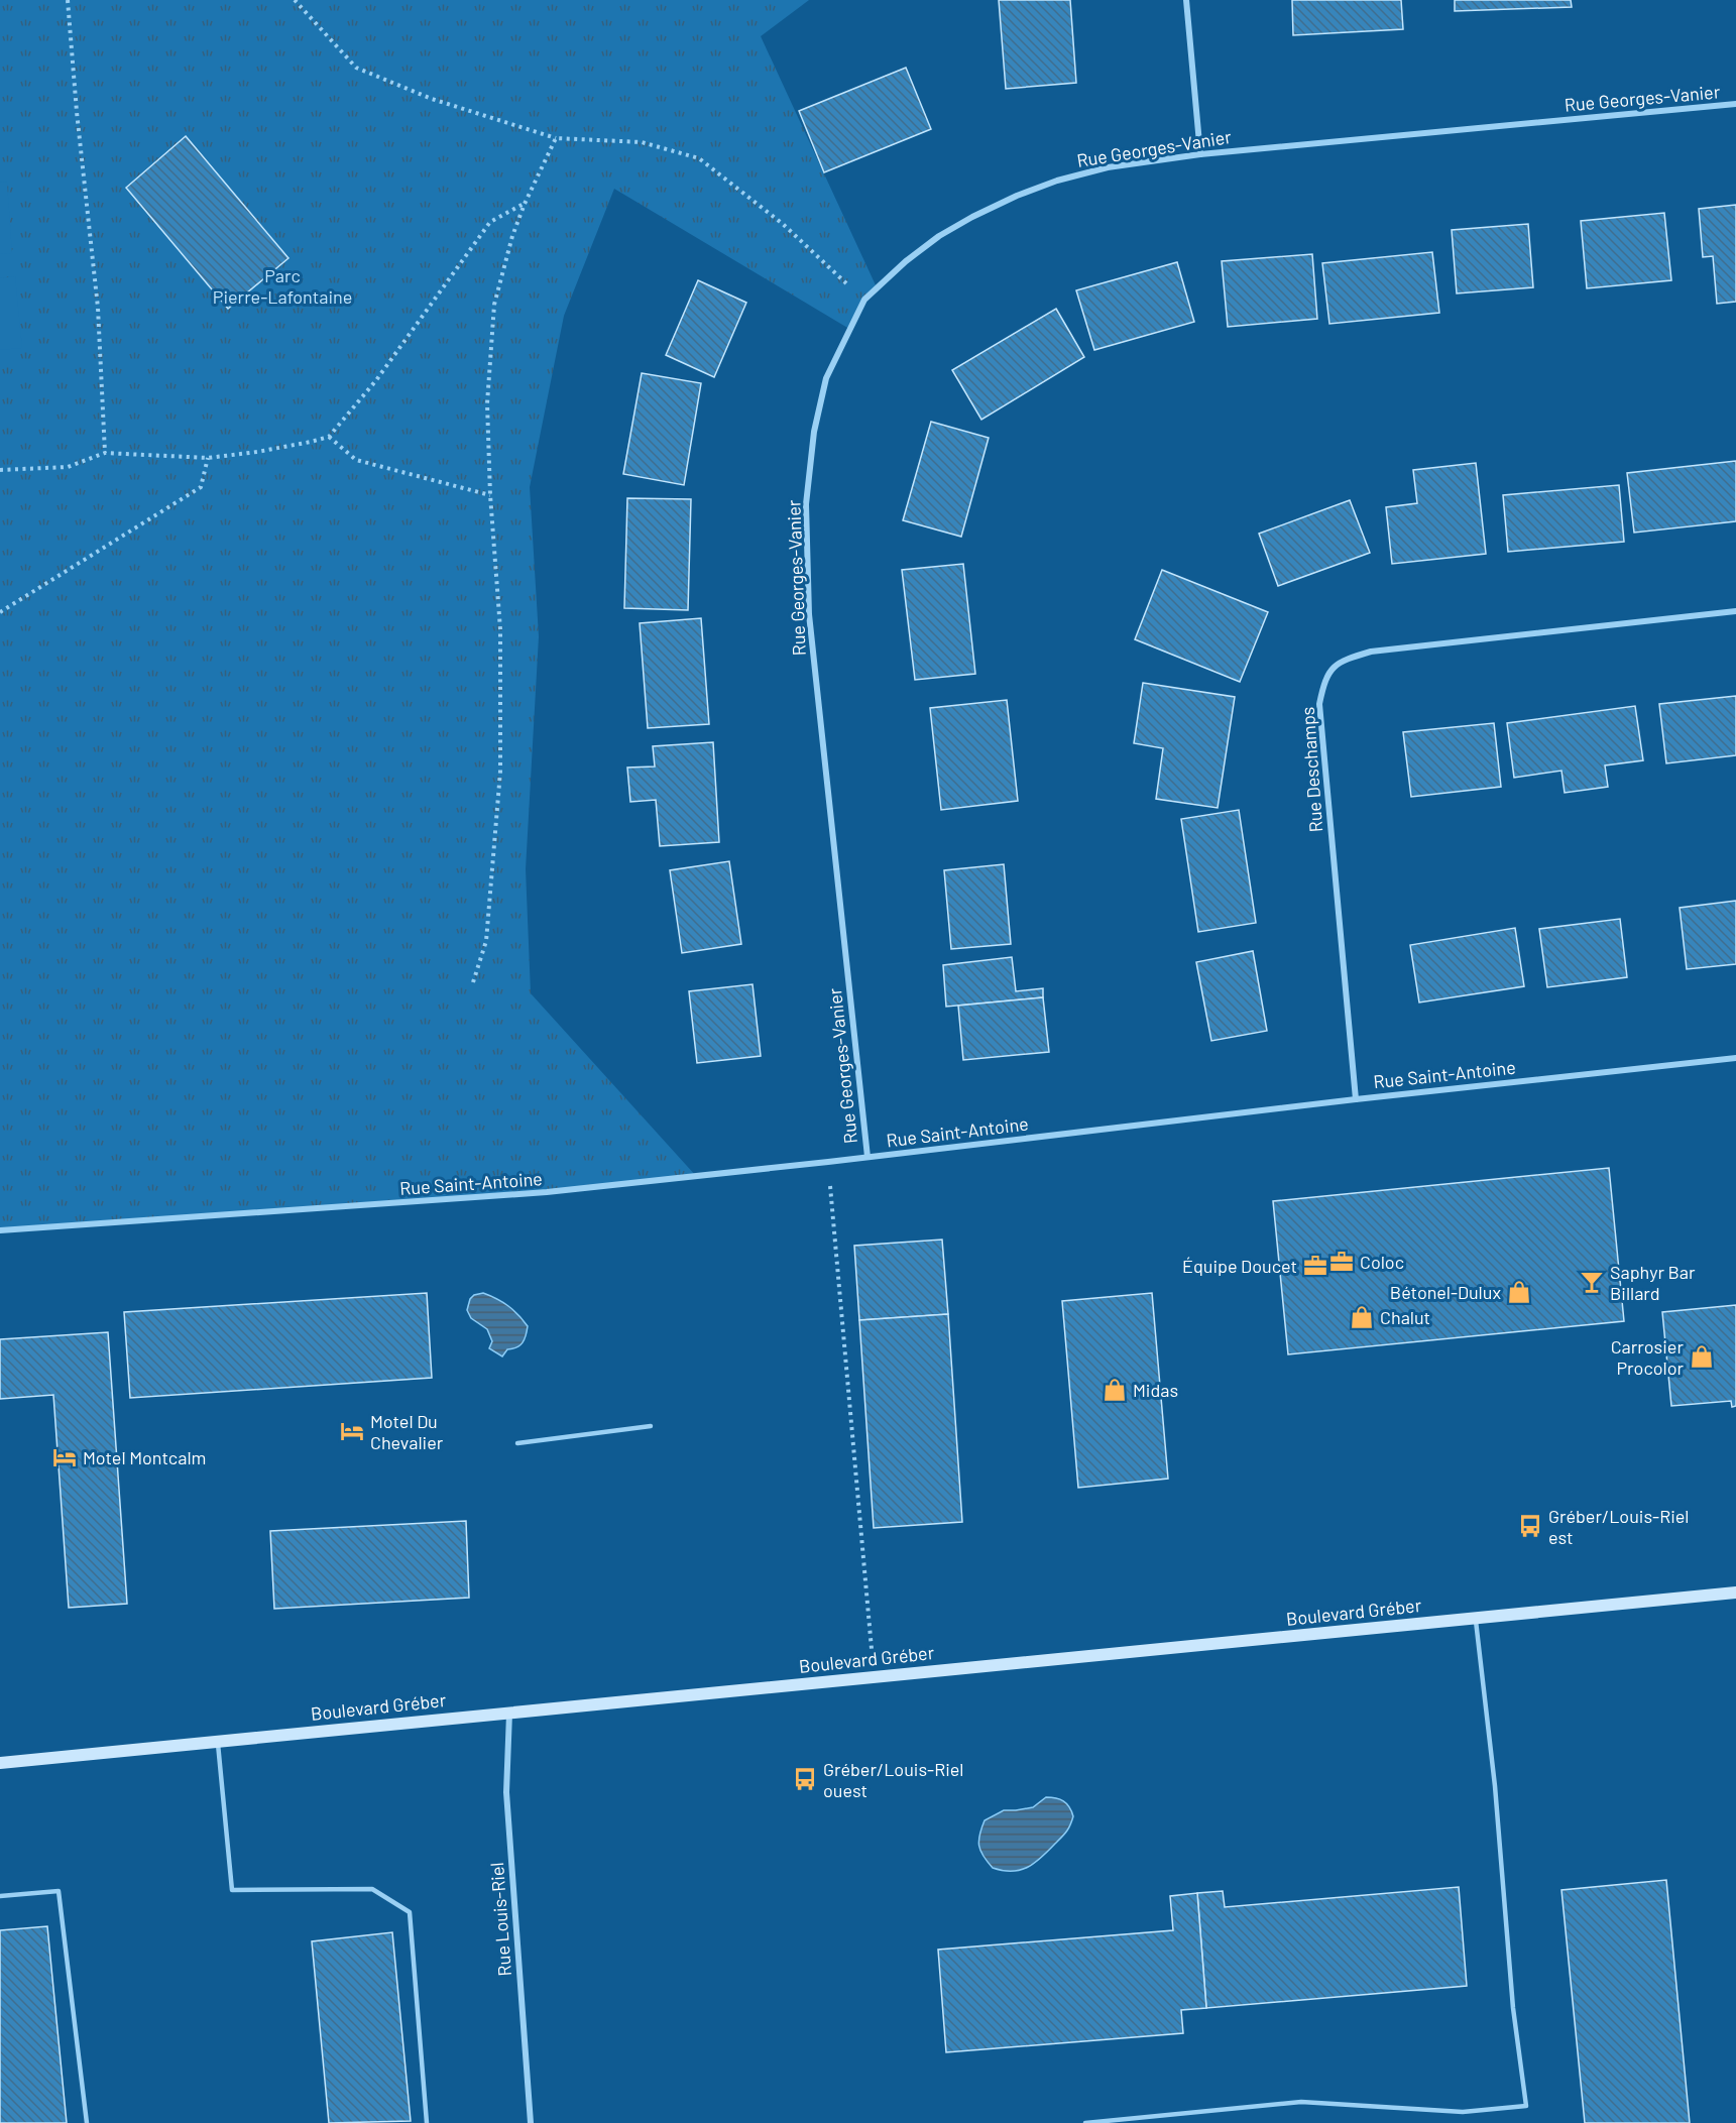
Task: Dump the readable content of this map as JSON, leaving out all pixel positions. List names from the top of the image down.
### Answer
{
  "streets": {
    "main road": ["Boulevard Gréber"],
    "street": [
      "Rue Georges-Vanier",
      "Rue Deschamps",
      "Rue Saint-Antoine",
      "Rue Louis-Riel"
    ]
  },
  "crossings": [
    ["Rue Georges-Vanier", "Rue Saint-Antoine"],
    ["Rue Deschamps", "Rue Saint-Antoine"],
    ["Boulevard Gréber", "Rue Louis-Riel"]
  ],
  "parks": ["Parc Pierre-Lafontaine"],
  "places": {
    "office": ["Coloc", "Équipe Doucet"],
    "bar": ["Saphyr Bar Billard"],
    "shop": [
      "Bétonel-Dulux",
      "Chalut",
      "Carrosier Procolor",
      "Midas"
    ],
    "hotel": ["Motel Du Chevalier", "Motel Montcalm"],
    "bus stop": ["Gréber/Louis-Riel est", "Gréber/Louis-Riel ouest"]
  }
}
